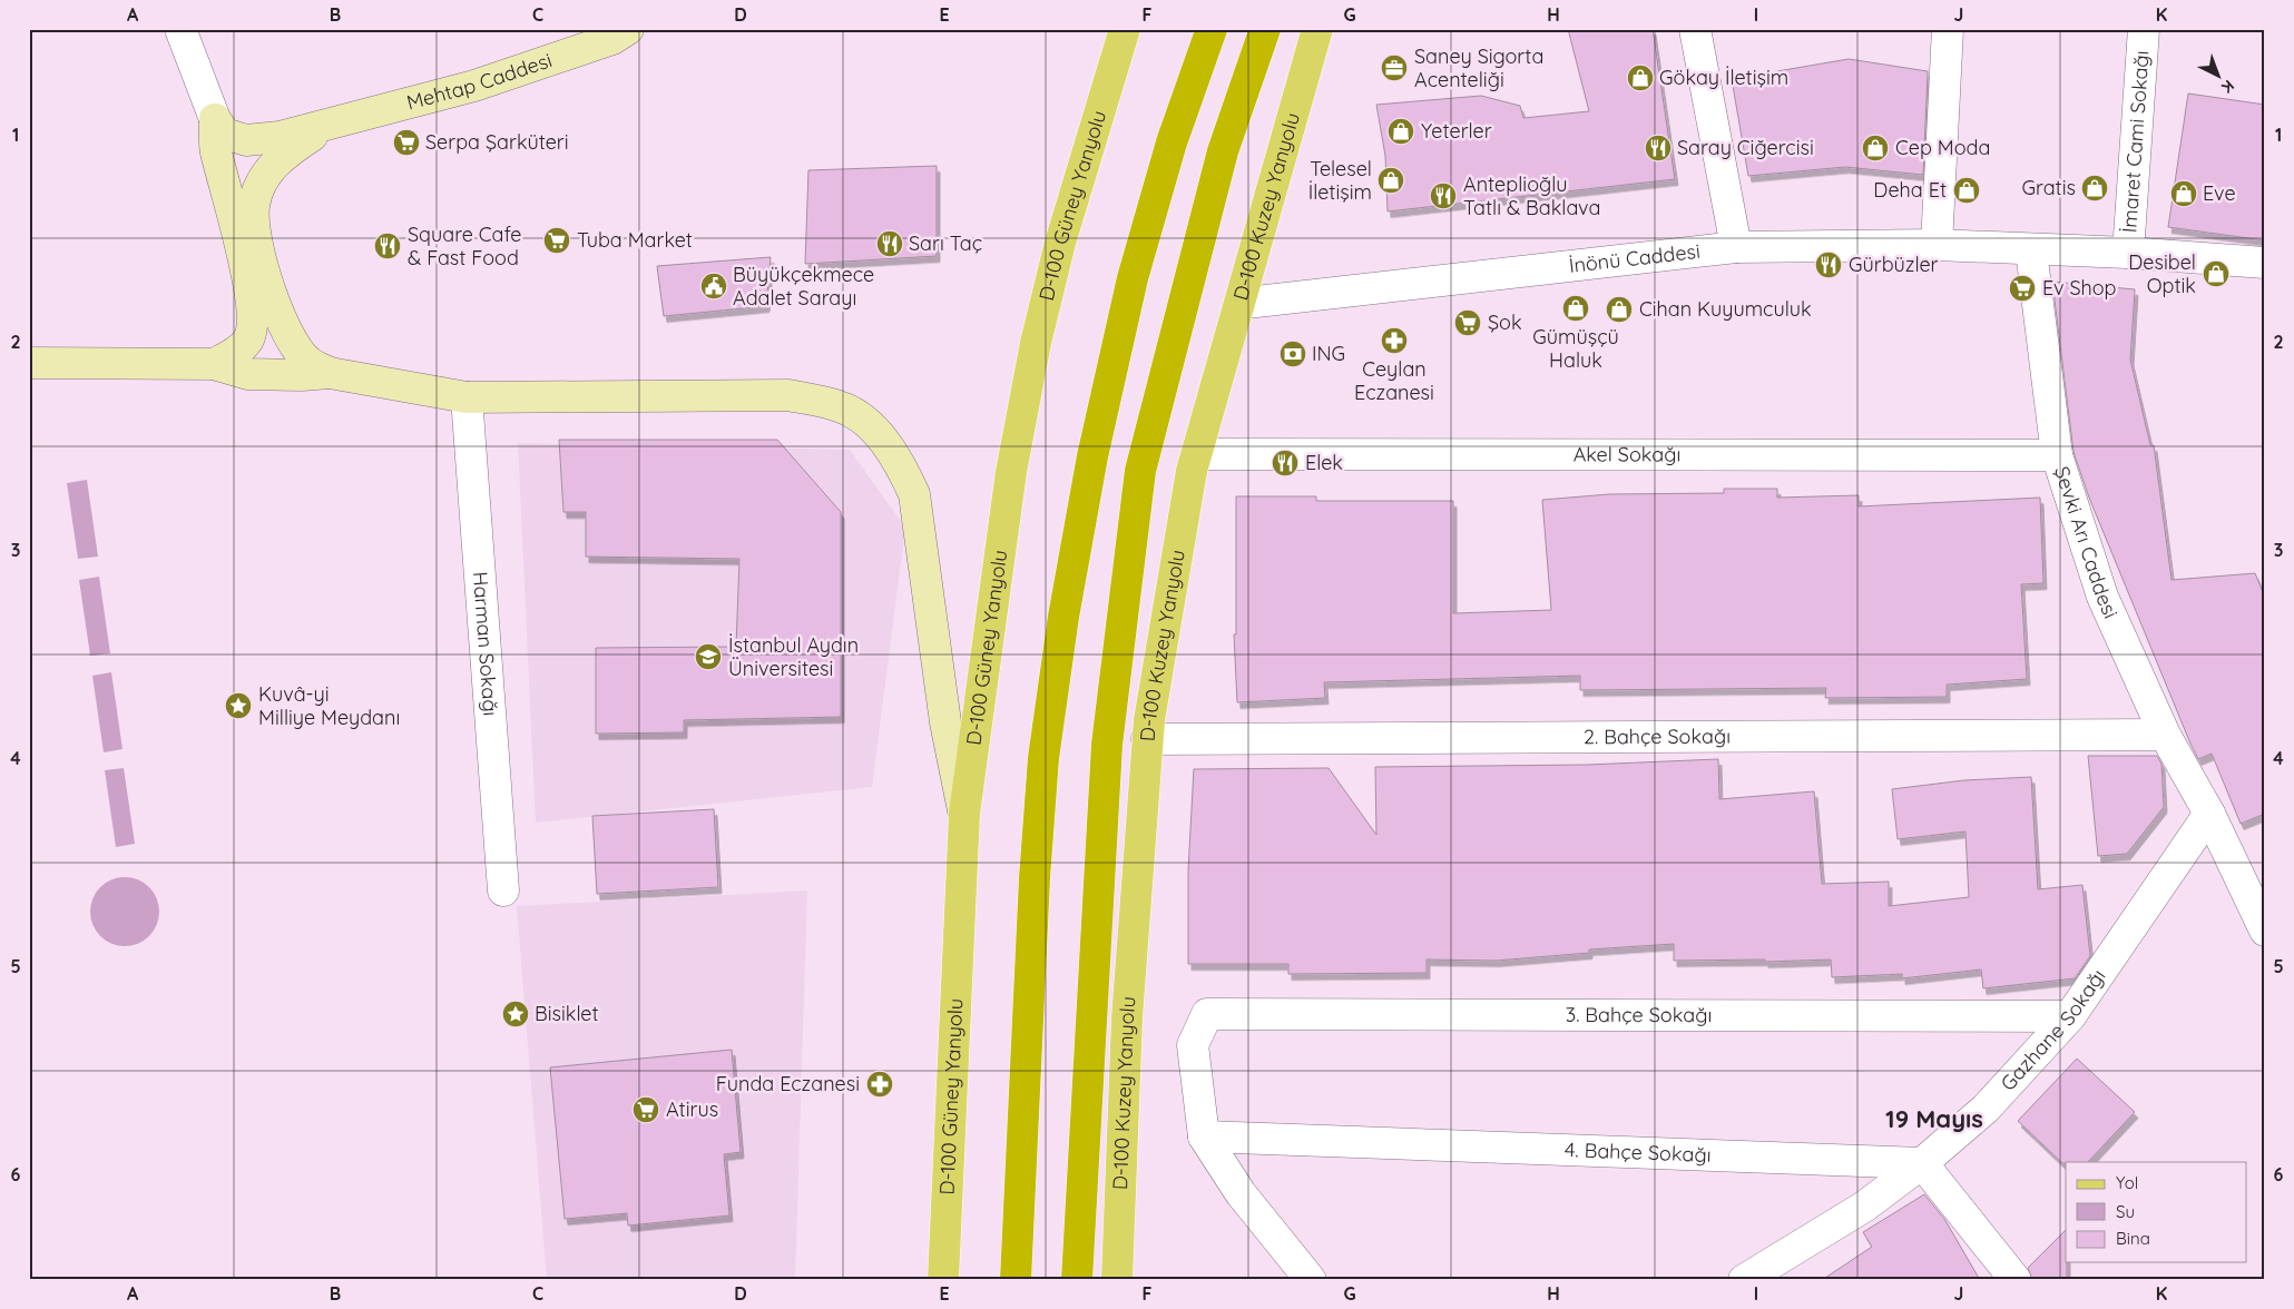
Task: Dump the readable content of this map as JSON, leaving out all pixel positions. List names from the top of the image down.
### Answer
{
  "streets": {
    "main road": ["Mehtap Caddesi", "D-100 Güney Yanyolu", "D-100 Kuzey Yanyolu"],
    "street": [
      "İmaret Cami Sokağı",
      "İnönü Caddesi",
      "Akel Sokağı",
      "Şevki Arı Caddesi",
      "Harman Sokağı",
      "2. Bahçe Sokağı",
      "3. Bahçe Sokağı",
      "Gazhane Sokağı",
      "4. Bahçe Sokağı"
    ]
  },
  "crossings": [
    ["İmaret Cami Sokağı", "İnönü Caddesi"],
    ["D-100 Kuzey Yanyolu", "İnönü Caddesi"],
    ["D-100 Kuzey Yanyolu", "Akel Sokağı"],
    ["D-100 Kuzey Yanyolu", "2. Bahçe Sokağı"],
    ["İnönü Caddesi", "Şevki Arı Caddesi"],
    ["Akel Sokağı", "Şevki Arı Caddesi"],
    ["Şevki Arı Caddesi", "2. Bahçe Sokağı"],
    ["Şevki Arı Caddesi", "Gazhane Sokağı"],
    ["3. Bahçe Sokağı", "Gazhane Sokağı"],
    ["3. Bahçe Sokağı", "4. Bahçe Sokağı"],
    ["Gazhane Sokağı", "4. Bahçe Sokağı"]
  ],
  "districts": ["19 Mayıs"],
  "places": {
    "office": ["Saney Sigorta Acenteliği"],
    "shop": [
      "Gökay İletişim",
      "Yeterler",
      "Cep Moda",
      "Telesel İletişim",
      "Gratis",
      "Deha Et",
      "Eve",
      "Desibel Optik",
      "Gümüşçü Haluk",
      "Cihan Kuyumculuk"
    ],
    "supermarket": [
      "Serpa Şarküteri",
      "Tuba Market",
      "Ev Shop",
      "Şok",
      "Atirus"
    ],
    "restaurant": [
      "Saray Ciğercisi",
      "Anteplioğlu Tatlı & Baklava",
      "Sarı Taç",
      "Square Cafe & Fast Food",
      "Gürbüzler",
      "Elek"
    ],
    "public building": ["Büyükçekmece Adalet Sarayı"],
    "pharmacy": ["Ceylan Eczanesi", "Funda Eczanesi"],
    "bank": ["ING"],
    "school or university": ["İstanbul Aydın Üniversitesi"],
    "place": ["Kuvâ-yi Milliye Meydanı", "Bisiklet"]
  },
  "legend": ["Yol", "Su", "Bina"],
  "north": "bottom right",
  "grid": {
    "columns": [
      "A",
      "B",
      "C",
      "D",
      "E",
      "F",
      "G",
      "H",
      "I",
      "J",
      "K"
    ],
    "rows": [
      "1",
      "2",
      "3",
      "4",
      "5",
      "6"
    ]
  }
}
